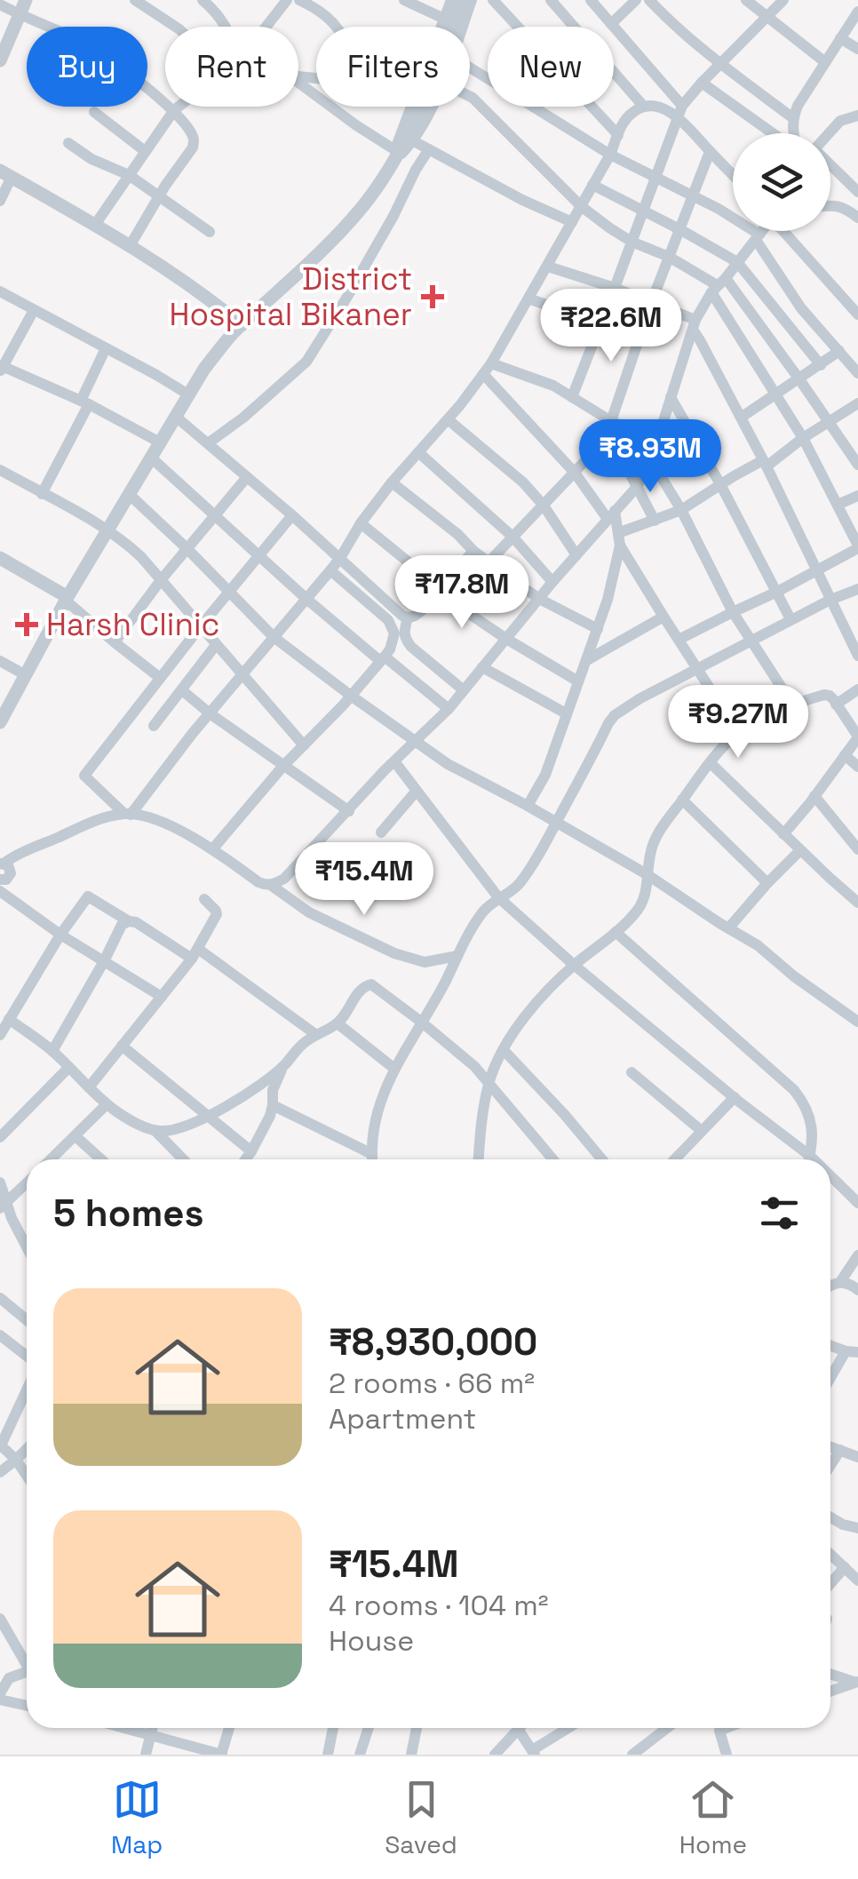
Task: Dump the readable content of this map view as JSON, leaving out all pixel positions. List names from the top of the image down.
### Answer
{
  "places": {
    "health": ["District Hospital Bikaner", "Harsh Clinic"]
  },
  "page": {
    "chip": [
      "Buy",
      "Rent",
      "Filters",
      "New"
    ],
    "price": [
      "₹22.6M",
      "₹8.93M",
      "₹17.8M",
      "₹9.27M",
      "₹15.4M"
    ],
    "heading": "5 homes",
    "list": [
      {
        "name": "₹8,930,000",
        "note": "2 rooms · 66 m² · Apartment"
      },
      {
        "name": "₹15.4M",
        "note": "4 rooms · 104 m² · House"
      }
    ],
    "tabs": ["Map", "Saved", "Home"]
  }
}
